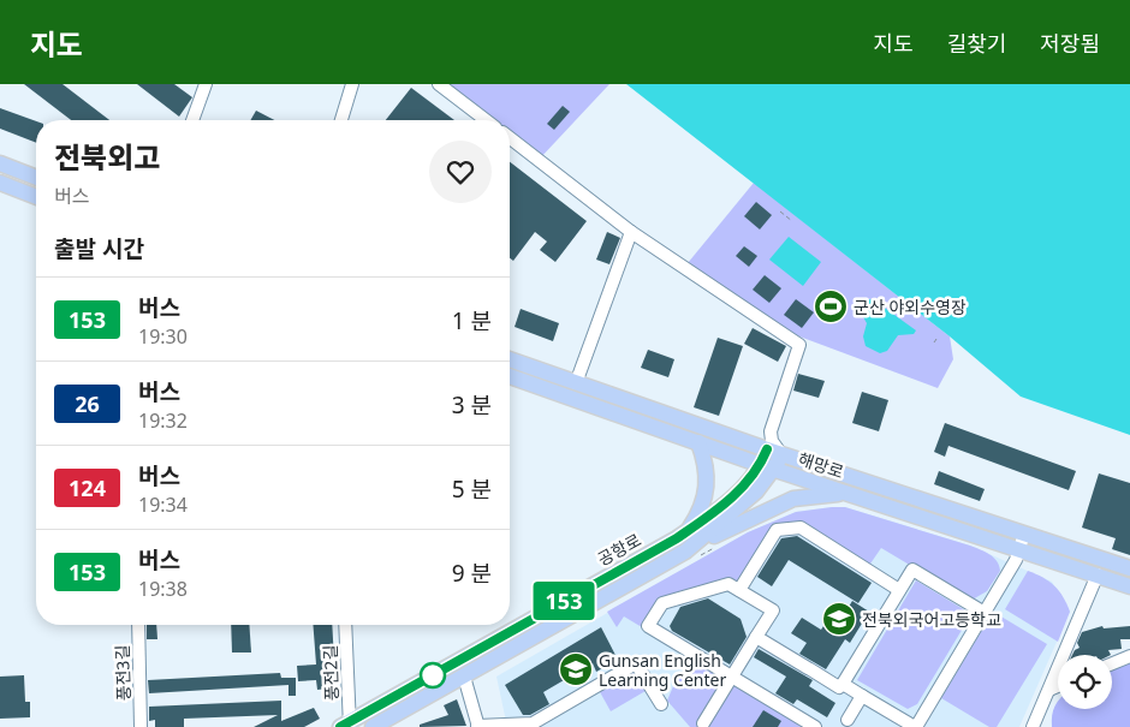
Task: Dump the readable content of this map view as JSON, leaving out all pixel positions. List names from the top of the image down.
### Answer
{
  "streets": {
    "main road": ["해망로", "공항로"],
    "street": ["풍전3길", "풍전2길"]
  },
  "crossings": [
    ["해망로", "공항로"],
    ["공항로", "풍전2길"]
  ],
  "places": {
    "sports": ["군산 야외수영장"],
    "school or university": ["전북외국어고등학교", "Gunsan English Learning Center"]
  },
  "lines": ["bus line 153"],
  "page": {
    "header": "지도",
    "nav": ["지도", "길찾기", "저장됨"],
    "on_map": "153",
    "heading": [
      ["전북외고", "버스"],
      "출발 시간"
    ],
    "list": [
      {
        "mark": "153",
        "name": "버스",
        "note": "19:30",
        "value": "1 분"
      },
      {
        "mark": "26",
        "name": "버스",
        "note": "19:32",
        "value": "3 분"
      },
      {
        "mark": "124",
        "name": "버스",
        "note": "19:34",
        "value": "5 분"
      },
      {
        "mark": "153",
        "name": "버스",
        "note": "19:38",
        "value": "9 분"
      }
    ]
  }
}
